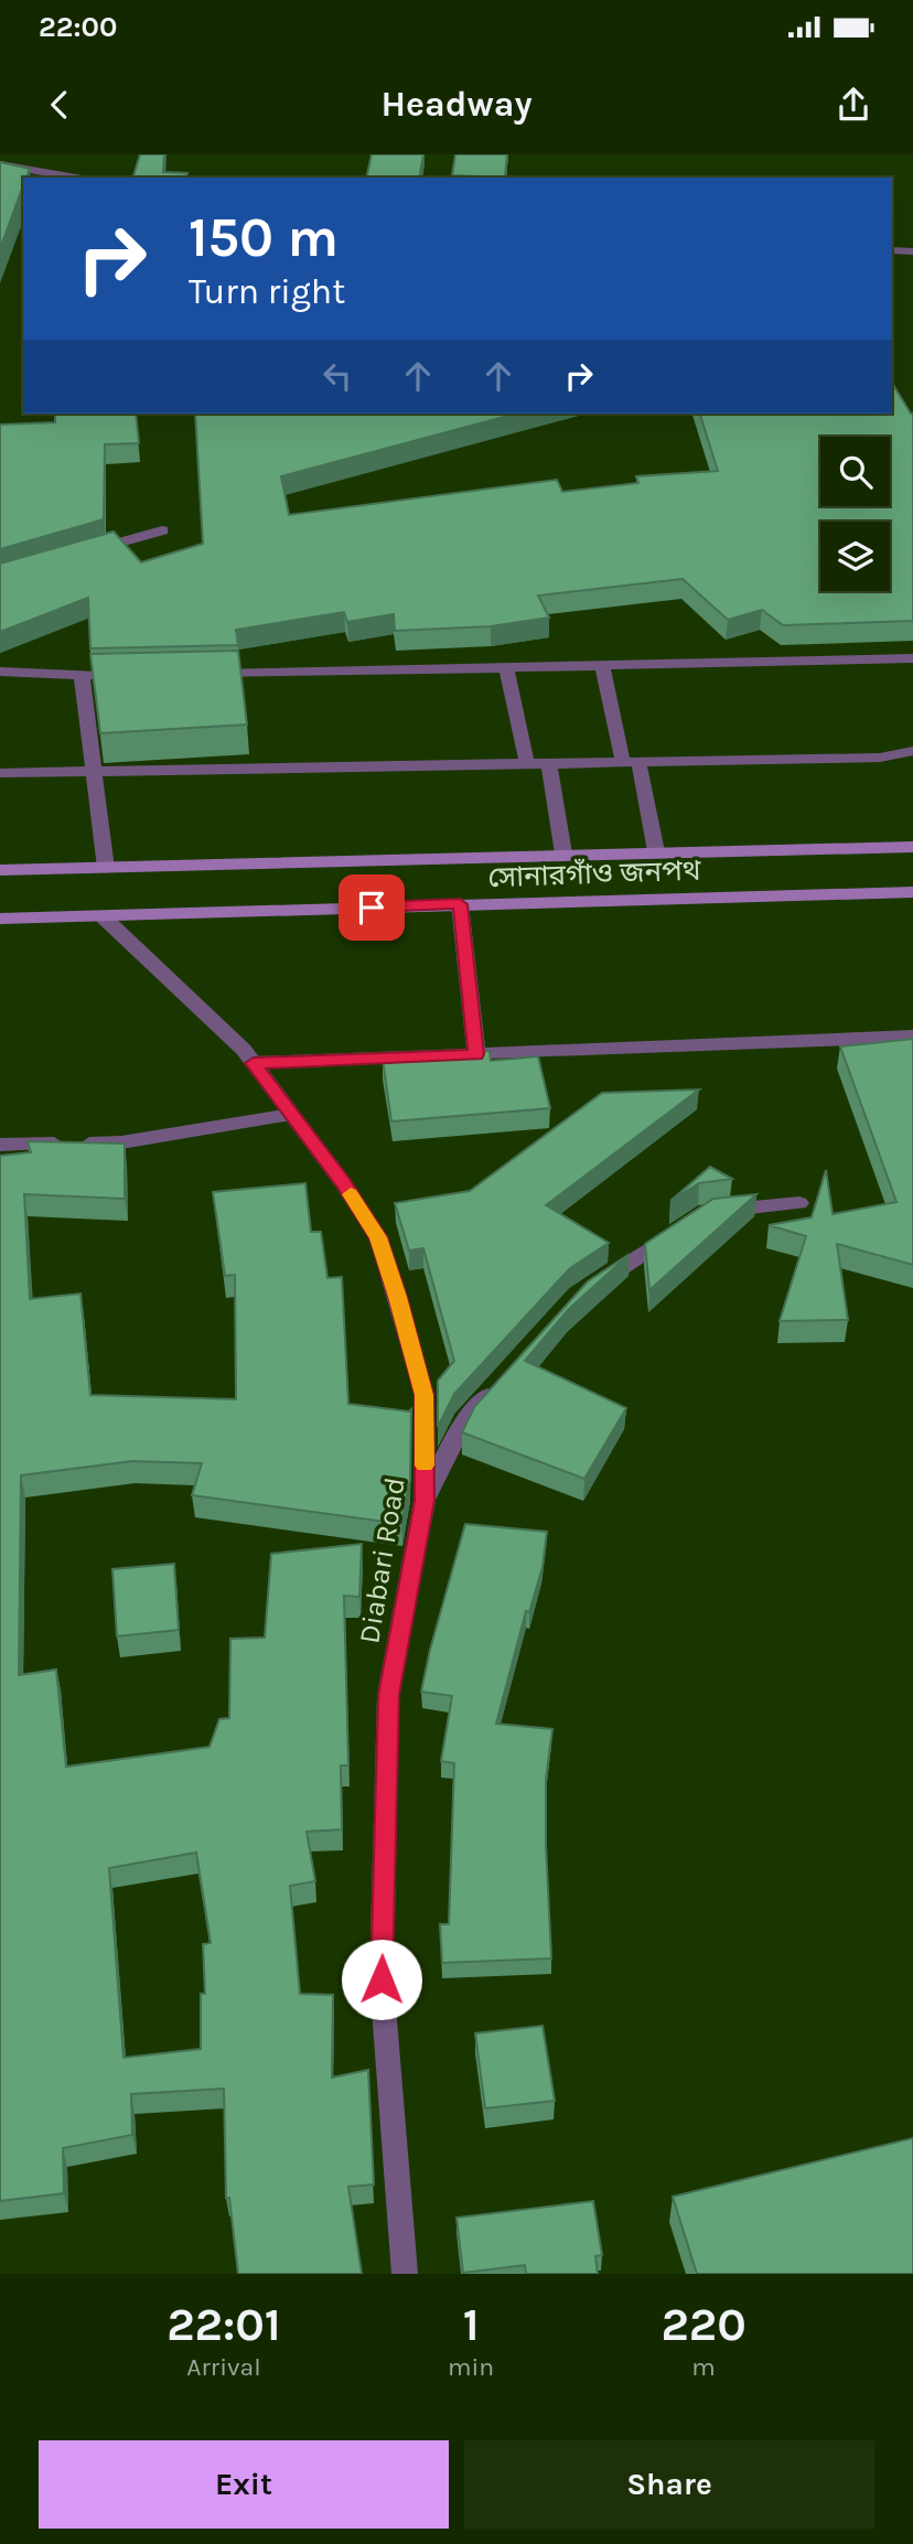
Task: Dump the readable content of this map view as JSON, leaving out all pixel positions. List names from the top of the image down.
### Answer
{
  "streets": {
    "main road": ["সোনারগাঁও জনপথ"],
    "street": ["Diabari Road"]
  },
  "crossings": [
    ["সোনারগাঁও জনপথ", "Diabari Road"]
  ],
  "page": {
    "status": "22:00",
    "header": "Headway",
    "turn": ["150 m", "Turn right"],
    "eta": [
      "22:01",
      "Arrival",
      "1",
      "min",
      "220",
      "m"
    ],
    "buttons": ["Exit", "Share"]
  }
}
